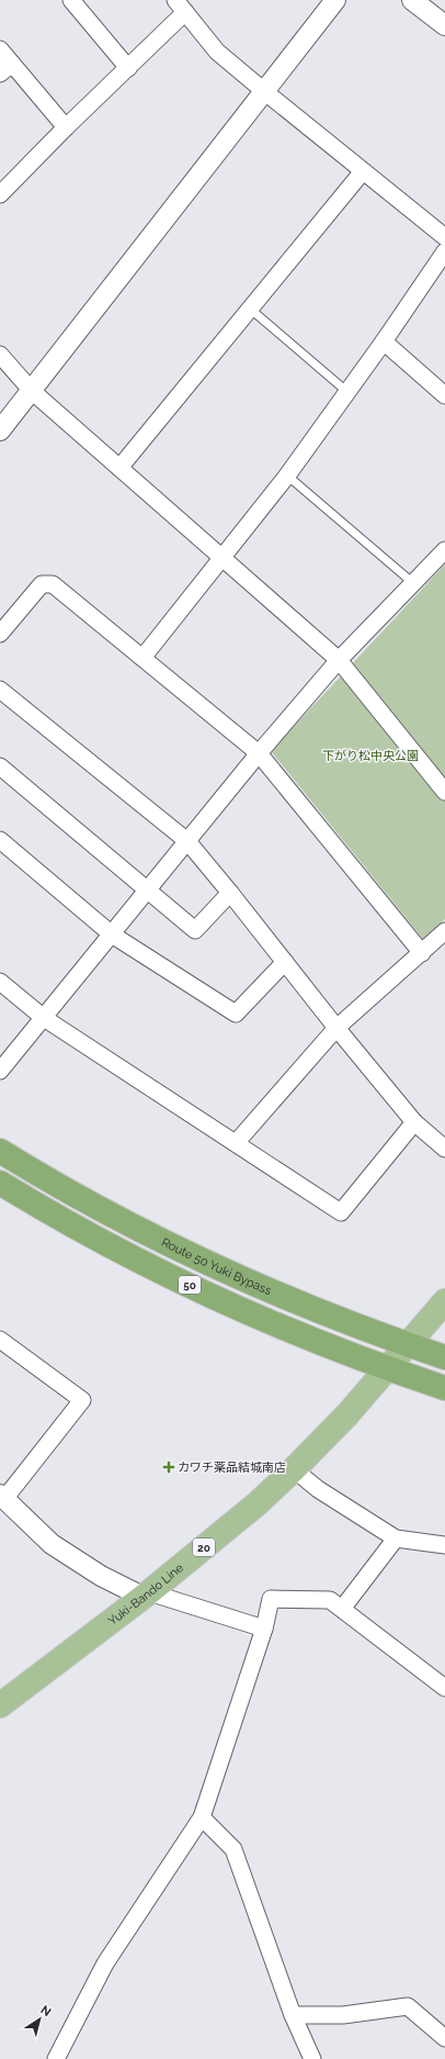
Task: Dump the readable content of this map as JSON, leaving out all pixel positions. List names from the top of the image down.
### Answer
{
  "streets": {
    "highway": ["Route 50 Yuki Bypass", "50"],
    "main road": ["20", "Yuki-Bando Line"]
  },
  "crossings": [
    ["Route 50 Yuki Bypass", "Yuki-Bando Line"],
    ["50", "Yuki-Bando Line"]
  ],
  "parks": ["下がり松中央公園"],
  "places": {
    "health": ["カワチ薬品結城南店"]
  },
  "north": "top right"
}
